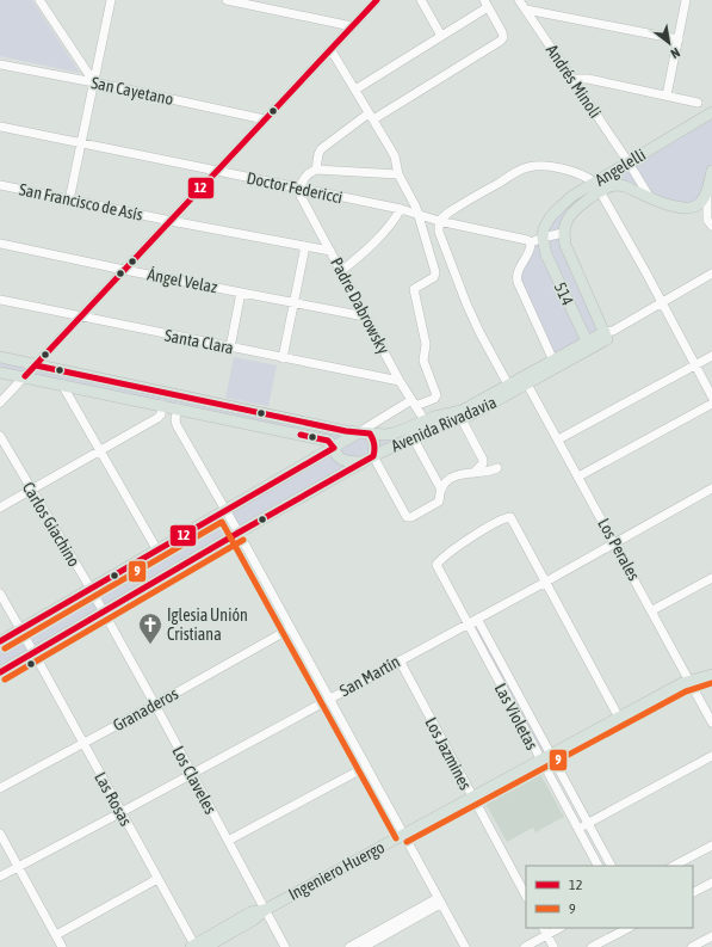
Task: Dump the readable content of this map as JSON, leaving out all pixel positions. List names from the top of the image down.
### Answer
{
  "streets": {
    "main road": [
      "Angelelli",
      "514",
      "Avenida Rivadavia",
      "Ingeniero Huergo"
    ],
    "street": [
      "Andrés Minoli",
      "San Cayetano",
      "Doctor Federicci",
      "San Francisco de Asís",
      "Ángel Velaz",
      "Padre Dabrowsky",
      "Santa Clara",
      "Carlos Giachino",
      "Los Perales",
      "San Martín",
      "Granaderos",
      "Las Violetas",
      "Los Jazmines",
      "Los Claveles",
      "Las Rosas"
    ]
  },
  "crossings": [
    ["Andrés Minoli", "Angelelli"],
    ["Angelelli", "514"],
    ["Doctor Federicci", "Padre Dabrowsky"],
    ["San Francisco de Asís", "Padre Dabrowsky"],
    ["Ángel Velaz", "Padre Dabrowsky"],
    ["514", "Avenida Rivadavia"],
    ["Padre Dabrowsky", "Santa Clara"],
    ["Padre Dabrowsky", "Avenida Rivadavia"],
    ["Avenida Rivadavia", "Carlos Giachino"],
    ["Avenida Rivadavia", "Los Perales"],
    ["Avenida Rivadavia", "Los Claveles"],
    ["Avenida Rivadavia", "Las Rosas"],
    ["Carlos Giachino", "Los Claveles"],
    ["Los Perales", "San Martín"],
    ["Los Perales", "Ingeniero Huergo"],
    ["San Martín", "Las Violetas"],
    ["San Martín", "Los Jazmines"],
    ["San Martín", "Los Claveles"],
    ["San Martín", "Las Rosas"],
    ["Granaderos", "Los Claveles"],
    ["Granaderos", "Las Rosas"],
    ["Las Violetas", "Ingeniero Huergo"],
    ["Los Jazmines", "Ingeniero Huergo"],
    ["Los Claveles", "Ingeniero Huergo"],
    ["Las Rosas", "Ingeniero Huergo"]
  ],
  "places": {
    "church": ["Iglesia Unión Cristiana"]
  },
  "lines": ["transit line 12", "transit line 9"],
  "legend": ["12", "9"],
  "north": "bottom right"
}
